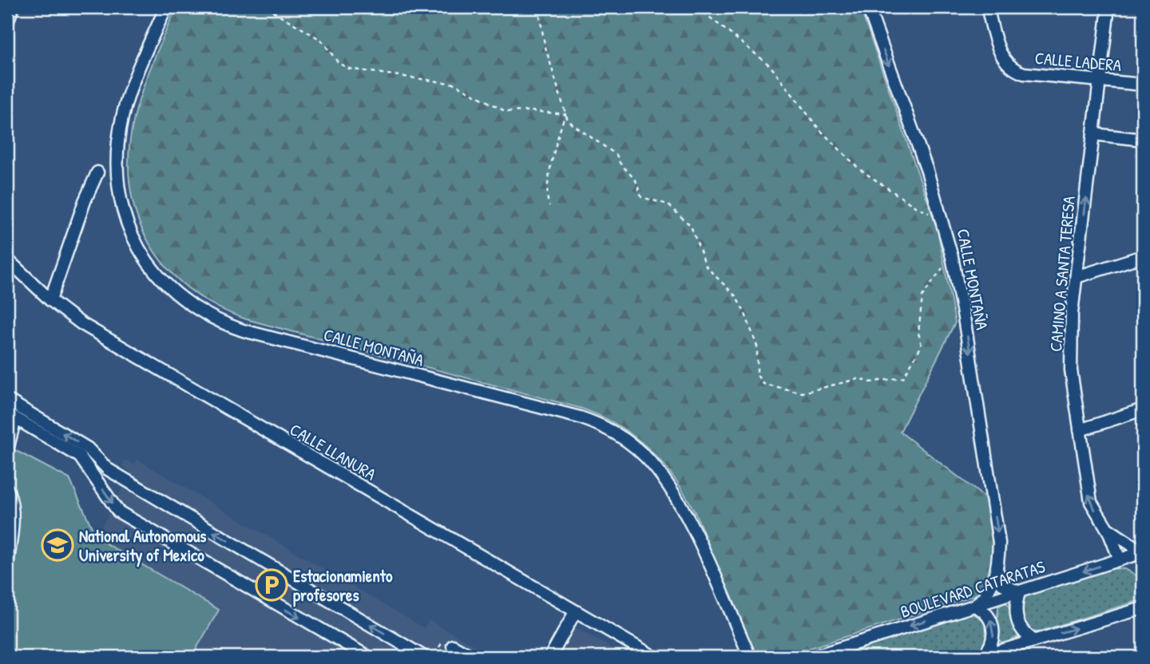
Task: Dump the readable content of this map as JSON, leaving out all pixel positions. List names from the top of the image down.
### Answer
{
  "streets": {
    "street": [
      "CALLE LADERA",
      "CAMINO A SANTA TERESA",
      "CALLE MONTAÑA",
      "CALLE LLANURA",
      "BOULEVARD CATARATAS"
    ]
  },
  "crossings": [
    ["CALLE LADERA", "CAMINO A SANTA TERESA"],
    ["CAMINO A SANTA TERESA", "BOULEVARD CATARATAS"],
    ["CALLE MONTAÑA", "BOULEVARD CATARATAS"]
  ],
  "one_way": ["CAMINO A SANTA TERESA"],
  "places": {
    "school or university": ["National Autonomous University of Mexico"],
    "parking": ["Estacionamiento profesores"]
  }
}
